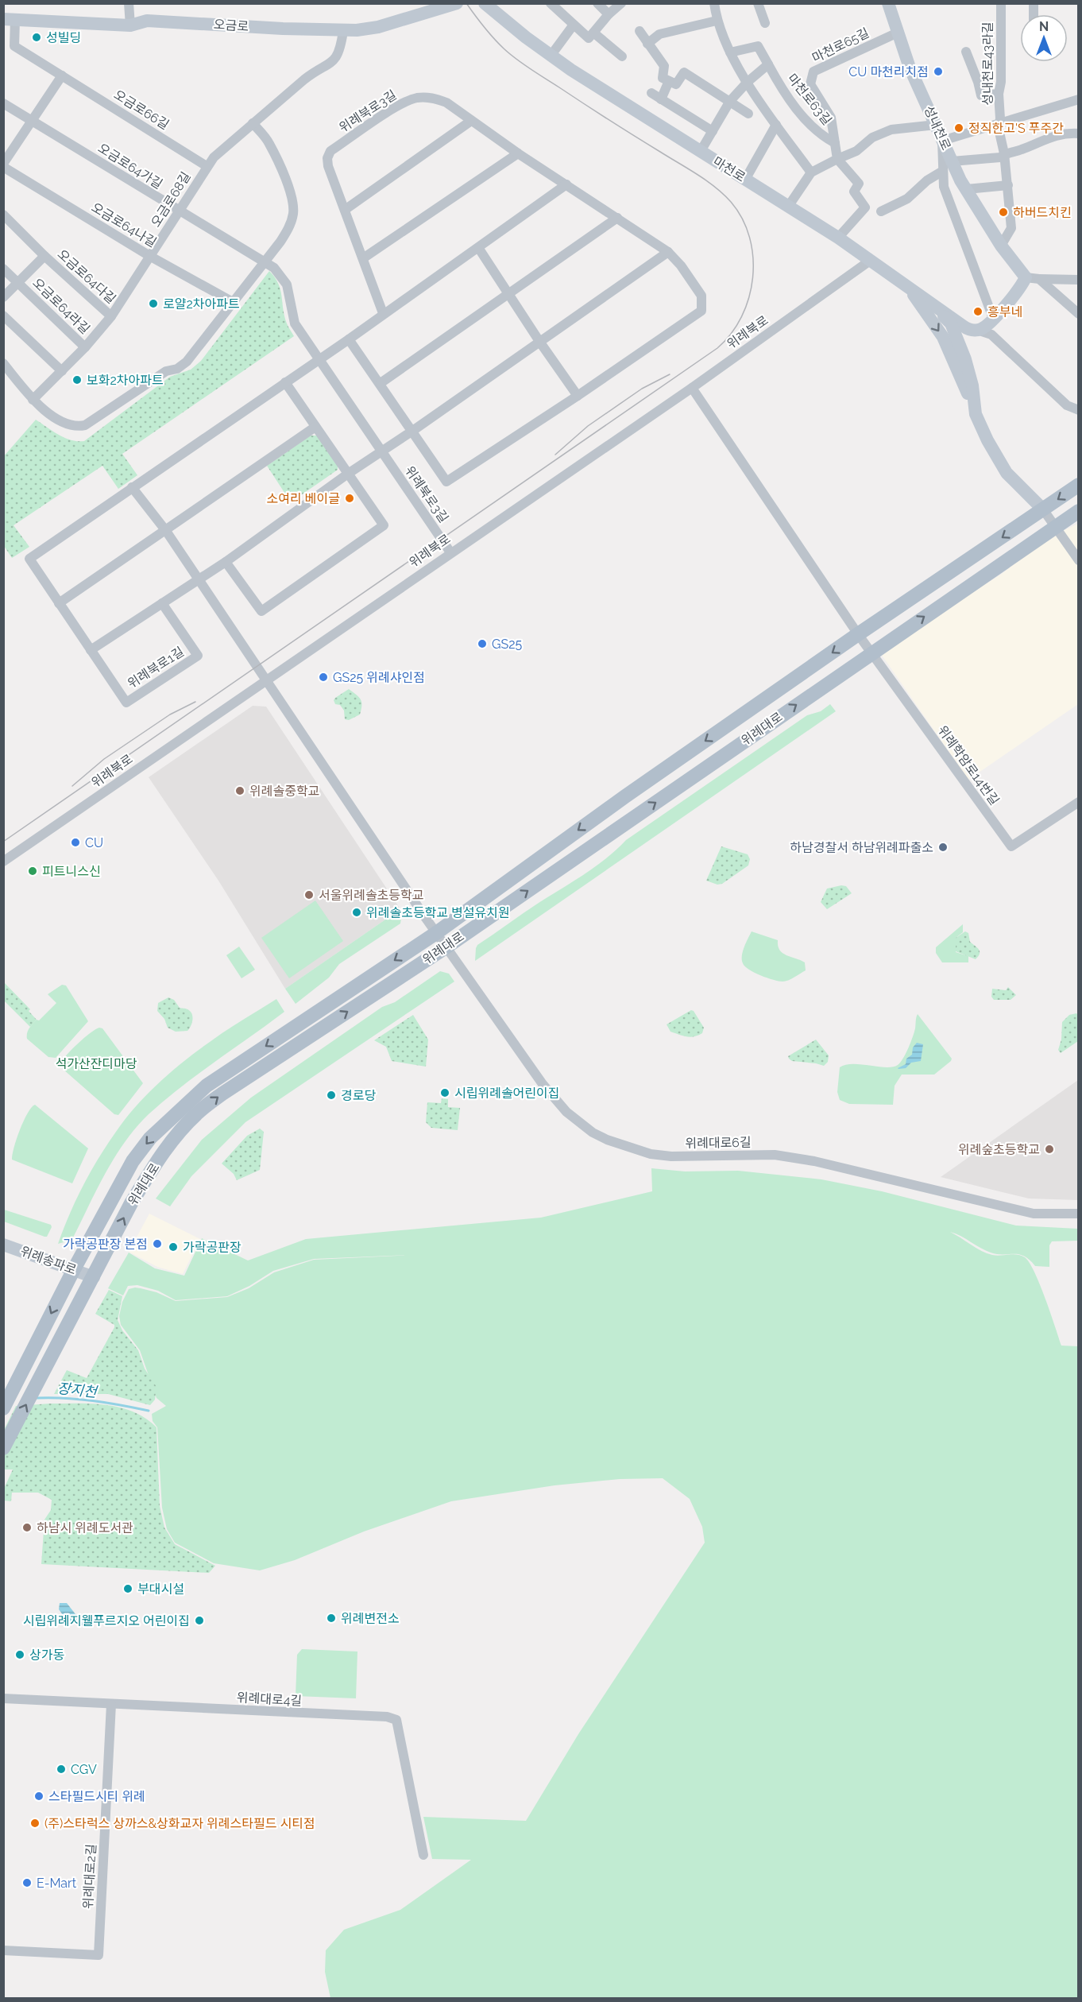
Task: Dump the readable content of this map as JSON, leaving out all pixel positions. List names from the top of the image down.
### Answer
{
  "streets": {
    "main road": [
      "오금로",
      "성내천로",
      "마천로",
      "위례대로",
      "위례송파로"
    ],
    "street": [
      "마천로65길",
      "성내천로43라길",
      "마천로63길",
      "오금로66길",
      "위례북로3길",
      "오금로64가길",
      "오금로68길",
      "오금로64나길",
      "오금로64다길",
      "오금로64라길",
      "위례북로",
      "위례북로1길",
      "위례학암로14번길",
      "위례대로6길",
      "위례대로4길",
      "위례대로2길"
    ]
  },
  "crossings": [
    ["오금로", "오금로66길"],
    ["오금로", "오금로68길"],
    ["마천로65길", "마천로63길"],
    ["마천로65길", "성내천로"],
    ["오금로66길", "오금로68길"],
    ["위례북로3길", "오금로64가길"],
    ["위례북로3길", "위례북로"],
    ["위례북로3길", "위례북로1길"],
    ["오금로64가길", "오금로68길"],
    ["오금로64가길", "위례북로1길"],
    ["마천로", "위례북로"],
    ["오금로68길", "오금로64나길"],
    ["오금로68길", "오금로64다길"],
    ["오금로68길", "오금로64라길"],
    ["오금로64다길", "오금로64라길"],
    ["위례북로", "위례학암로14번길"],
    ["위례북로", "위례대로6길"],
    ["위례대로", "위례학암로14번길"],
    ["위례대로", "위례대로6길"],
    ["위례대로", "위례송파로"],
    ["위례대로4길", "위례대로2길"]
  ],
  "water": ["장지천"],
  "parks": ["석가산잔디마당"],
  "places": [
    "성빌딩",
    "CU 마천리치점",
    "정직한고'S 푸주간",
    "하버드치킨",
    "로얄2차아파트",
    "흥부네",
    "보화2차아파트",
    "소여리 베이글",
    "GS25",
    "GS25 위례샤인점",
    "위례솔중학교",
    "CU",
    "하남경찰서 하남위례파출소",
    "피트니스신",
    "서울위례솔초등학교",
    "위례솔초등학교 병설유치원",
    "시립위례솔어린이집",
    "경로당",
    "위례숲초등학교",
    "가락공판장 본점",
    "가락공판장",
    "하남시 위례도서관",
    "부대시설",
    "위례변전소",
    "시립위례지웰푸르지오 어린이집",
    "상가동",
    "CGV",
    "스타필드시티 위례",
    "(주)스타럭스 상까스&상화교자 위례스타필드 시티점",
    "E-Mart"
  ],
  "north": "top"
}
